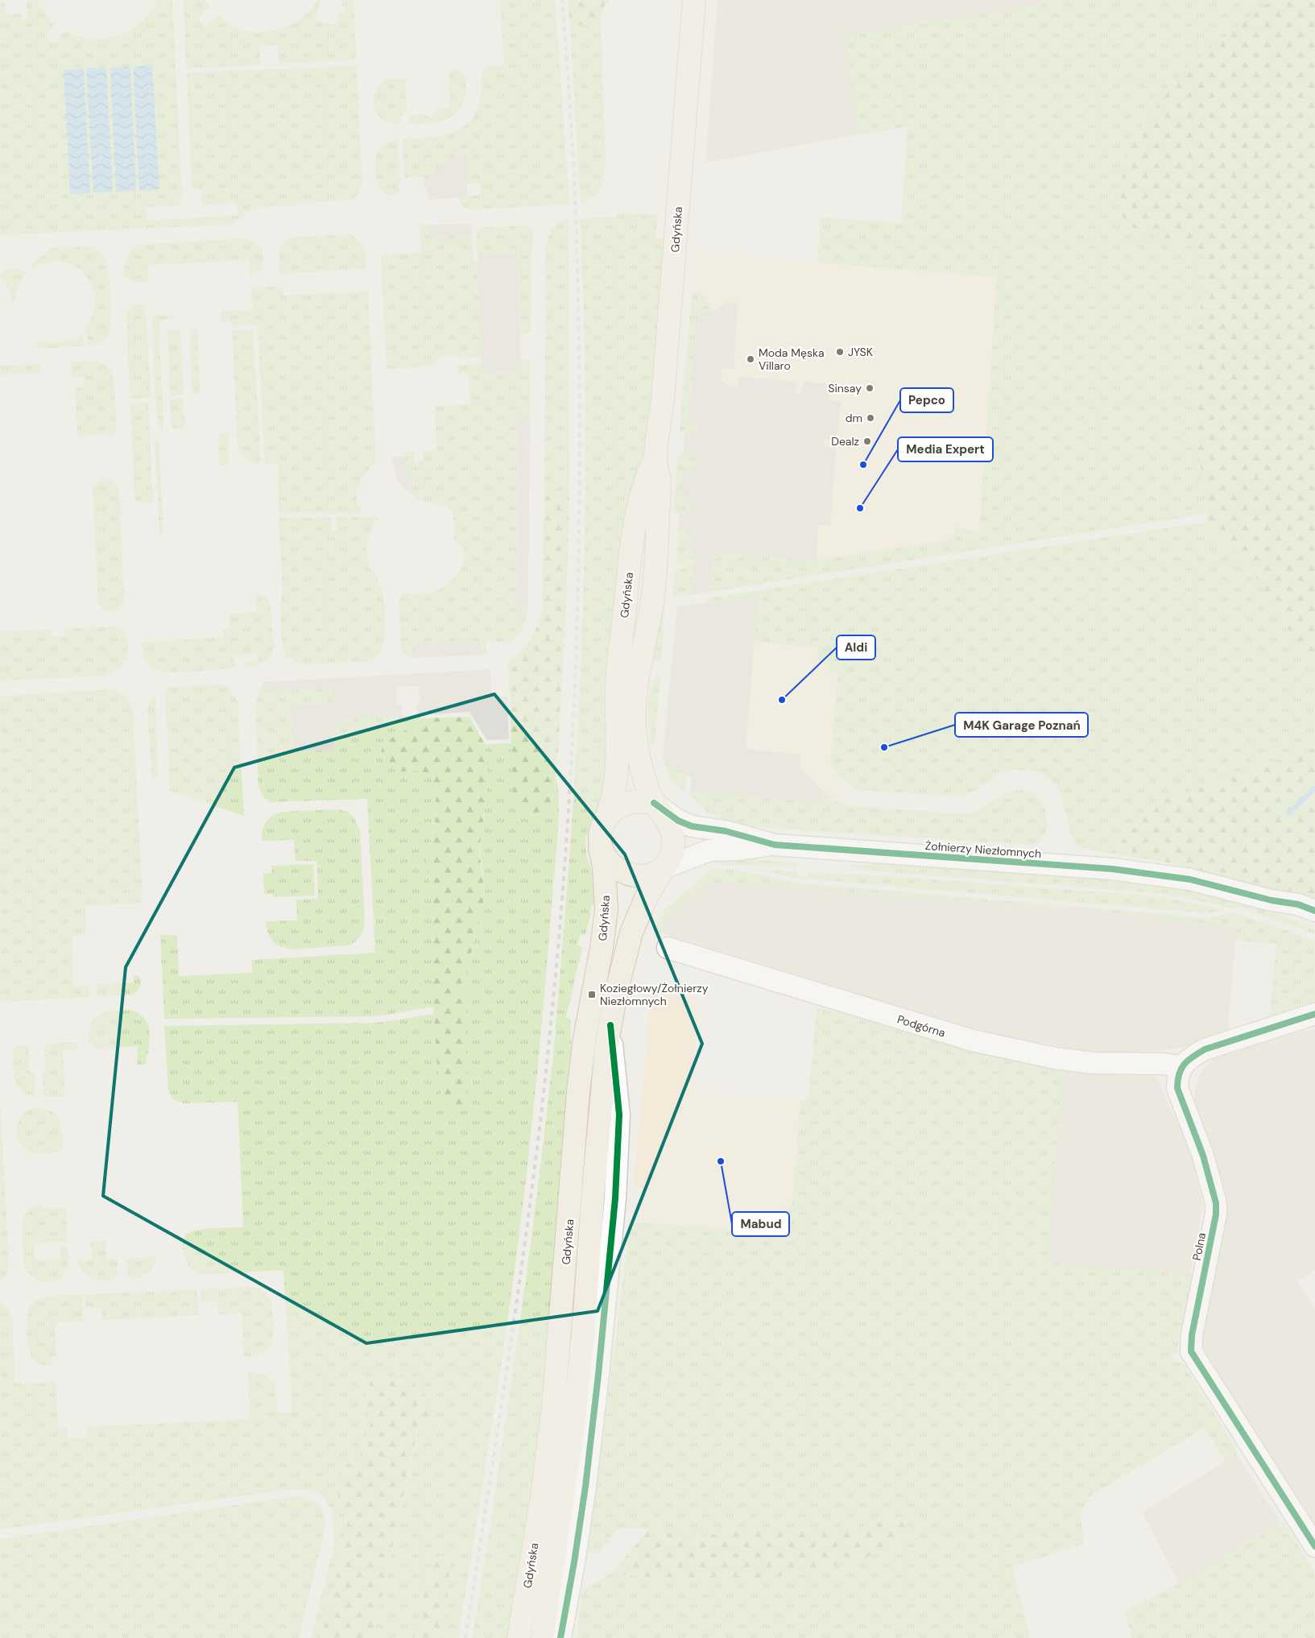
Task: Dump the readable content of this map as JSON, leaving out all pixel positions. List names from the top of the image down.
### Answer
{
  "streets": {
    "main road": ["Gdyńska"],
    "street": ["Żołnierzy Niezłomnych", "Podgórna", "Polna"]
  },
  "crossings": [
    ["Gdyńska", "Żołnierzy Niezłomnych"],
    ["Podgórna", "Polna"]
  ],
  "places": {
    "other": [
      "JYSK",
      "Moda Męska Villaro",
      "Sinsay",
      "dm",
      "Dealz",
      "Pepco",
      "Media Expert",
      "Aldi",
      "M4K Garage Poznań",
      "Mabud"
    ],
    "transit": ["Koziegłowy/Żołnierzy Niezłomnych"]
  }
}
